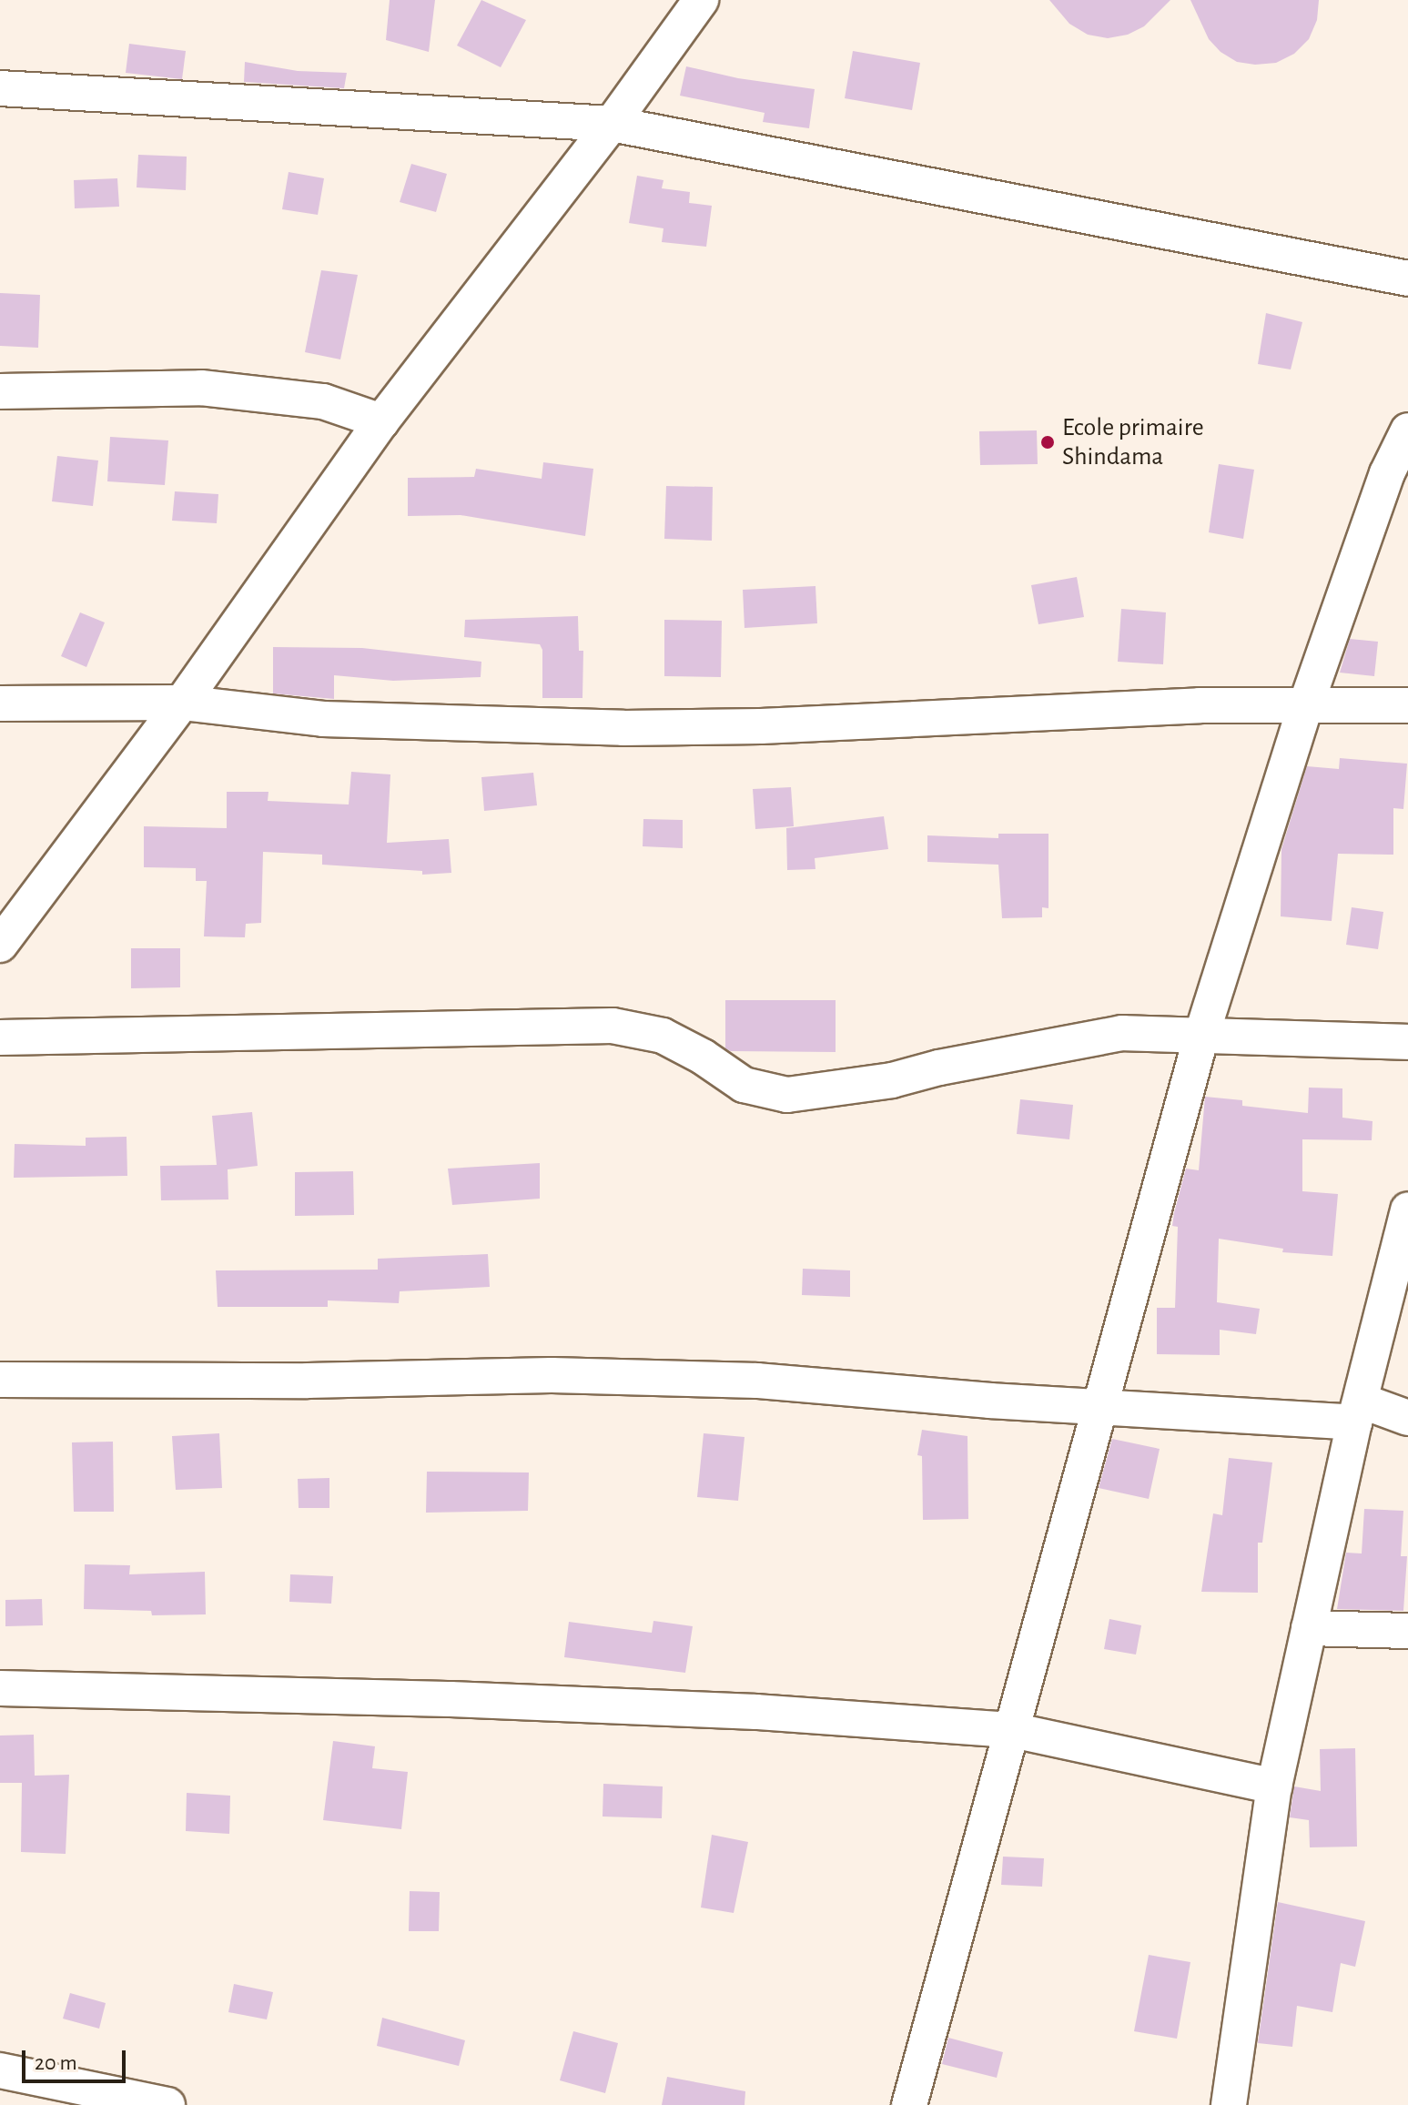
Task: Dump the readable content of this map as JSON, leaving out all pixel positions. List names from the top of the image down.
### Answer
{
  "places": ["Ecole primaire Shindama"],
  "scale_bar": "20 m"
}
